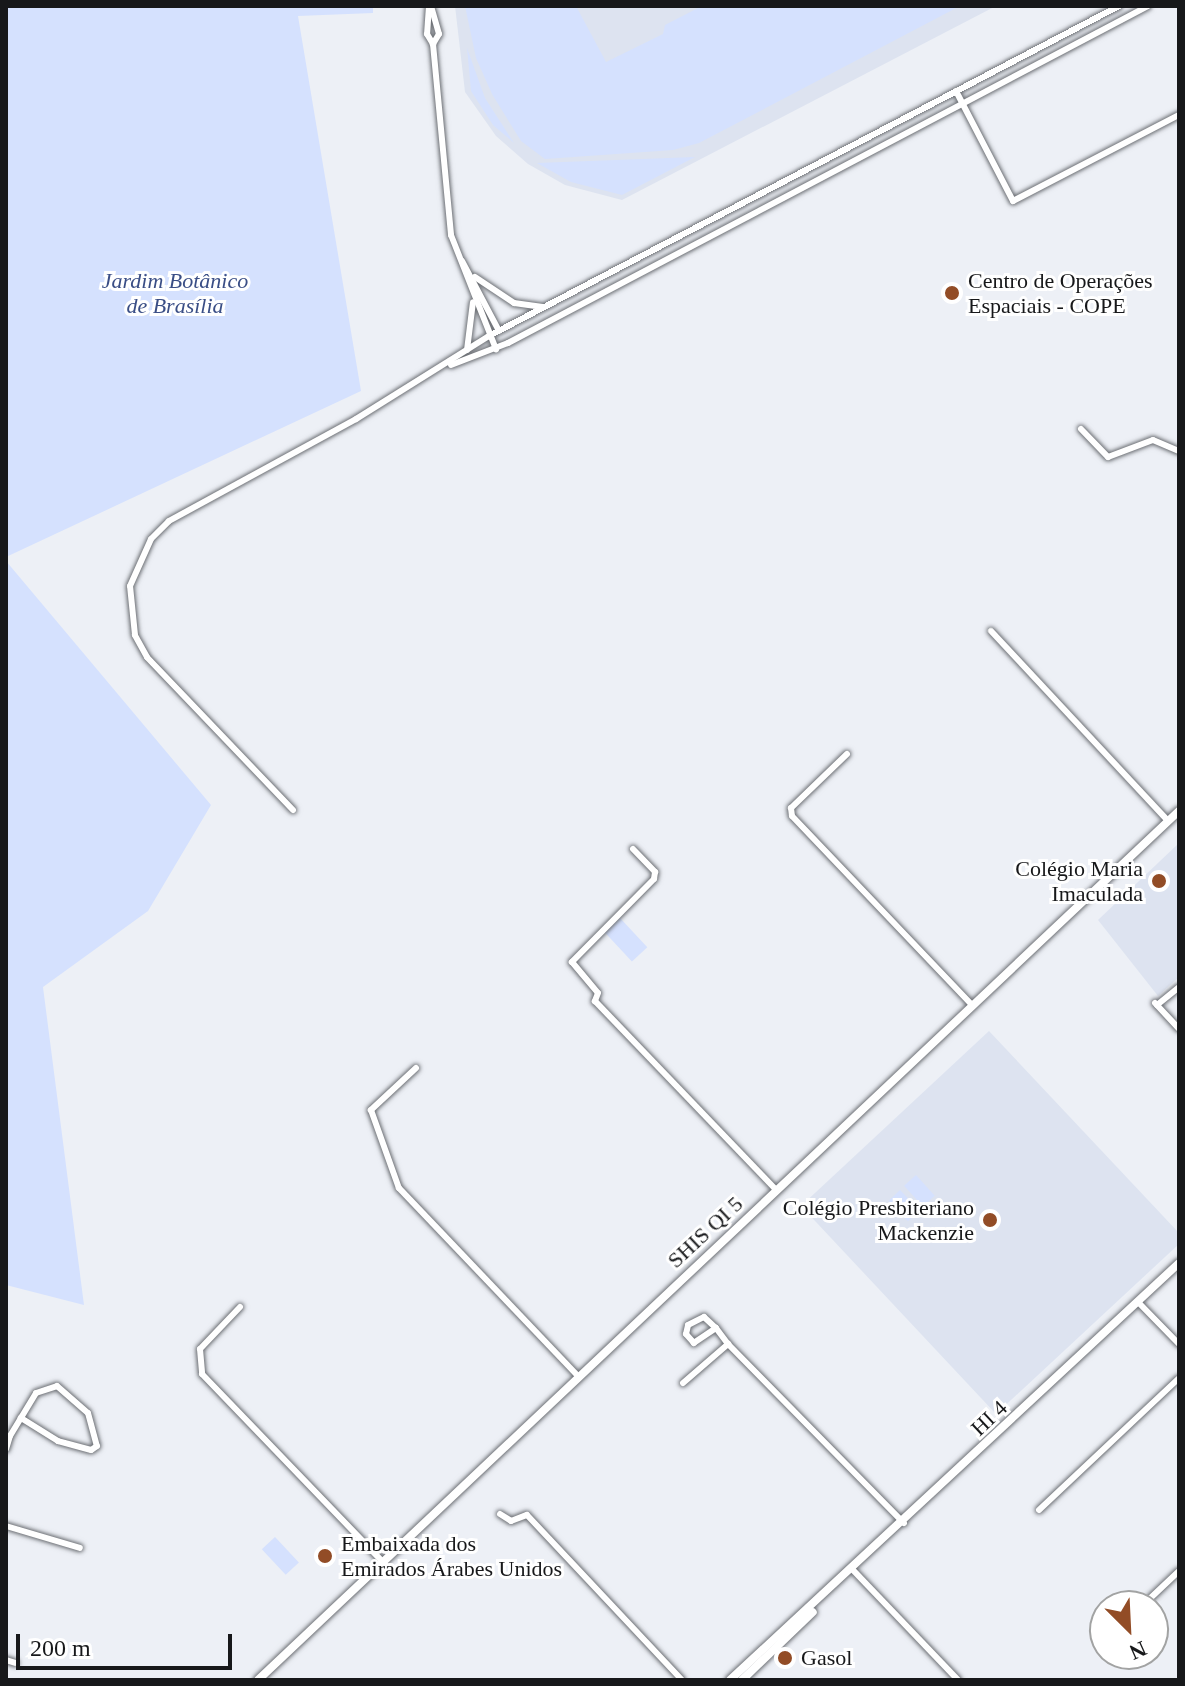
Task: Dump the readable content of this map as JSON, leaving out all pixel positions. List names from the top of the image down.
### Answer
{
  "streets": {
    "street": ["SHIS QI 5", "HI 4"]
  },
  "parks": ["Jardim Botânico de Brasília"],
  "places": [
    "Centro de Operações Espaciais - COPE",
    "Colégio Maria Imaculada",
    "Colégio Presbiteriano Mackenzie",
    "Embaixada dos Emirados Árabes Unidos",
    "Gasol"
  ],
  "scale_bar": "200 m",
  "north": "bottom right"
}
